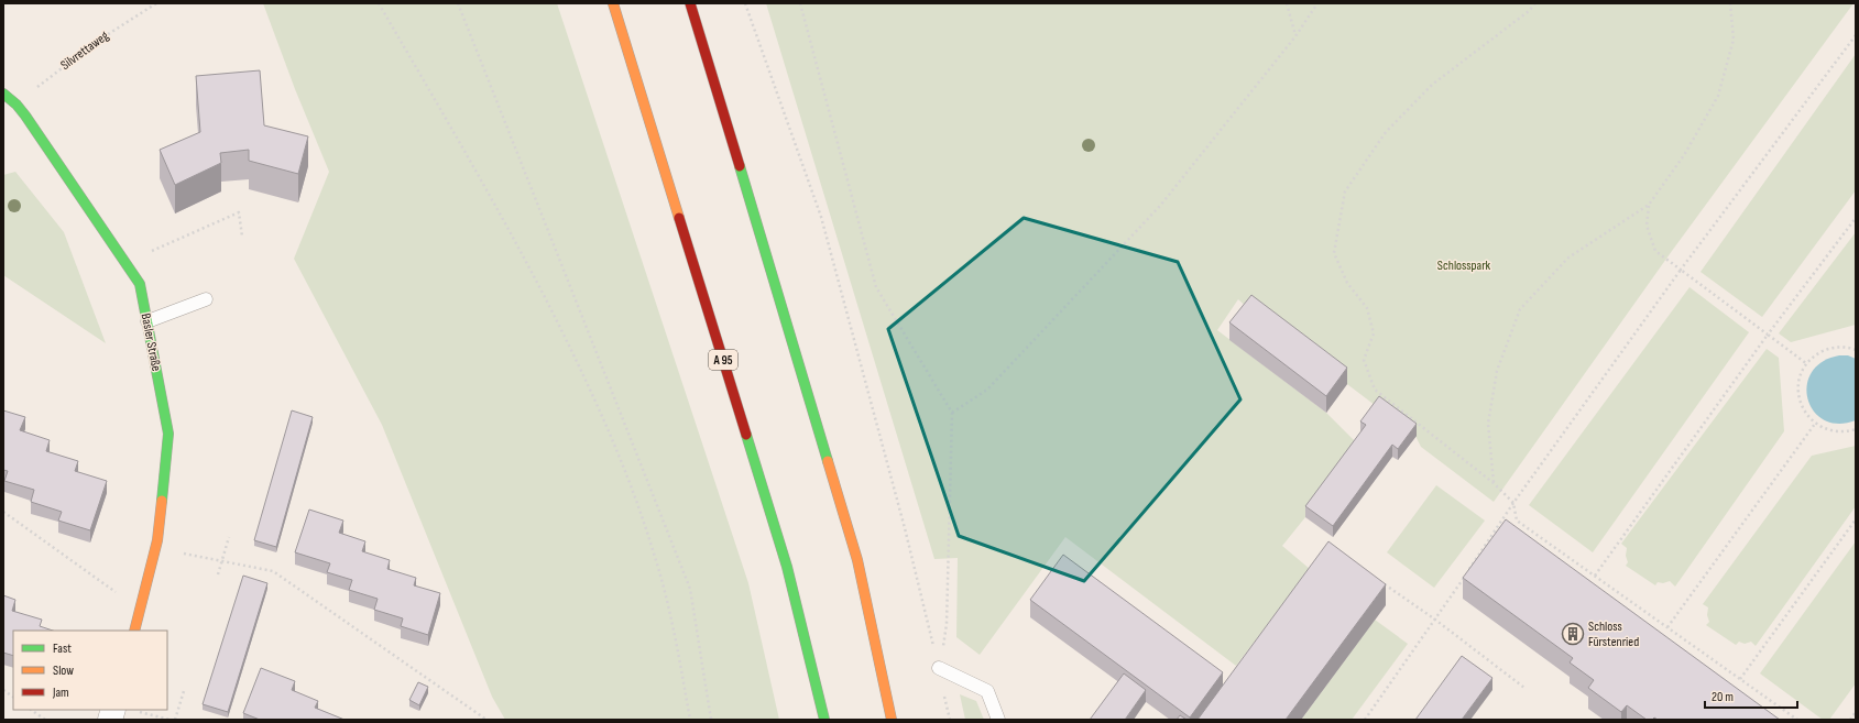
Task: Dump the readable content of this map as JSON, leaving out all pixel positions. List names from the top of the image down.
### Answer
{
  "streets": {
    "main road": ["Basler Straße", "A 95"],
    "path": ["Silvrettaweg"]
  },
  "crossings": [
    ["Silvrettaweg", "Basler Straße"]
  ],
  "parks": ["Schlosspark"],
  "places": {
    "building": ["Schloss Fürstenried"]
  },
  "legend": ["Fast", "Slow", "Jam"],
  "scale_bar": "20 m"
}
